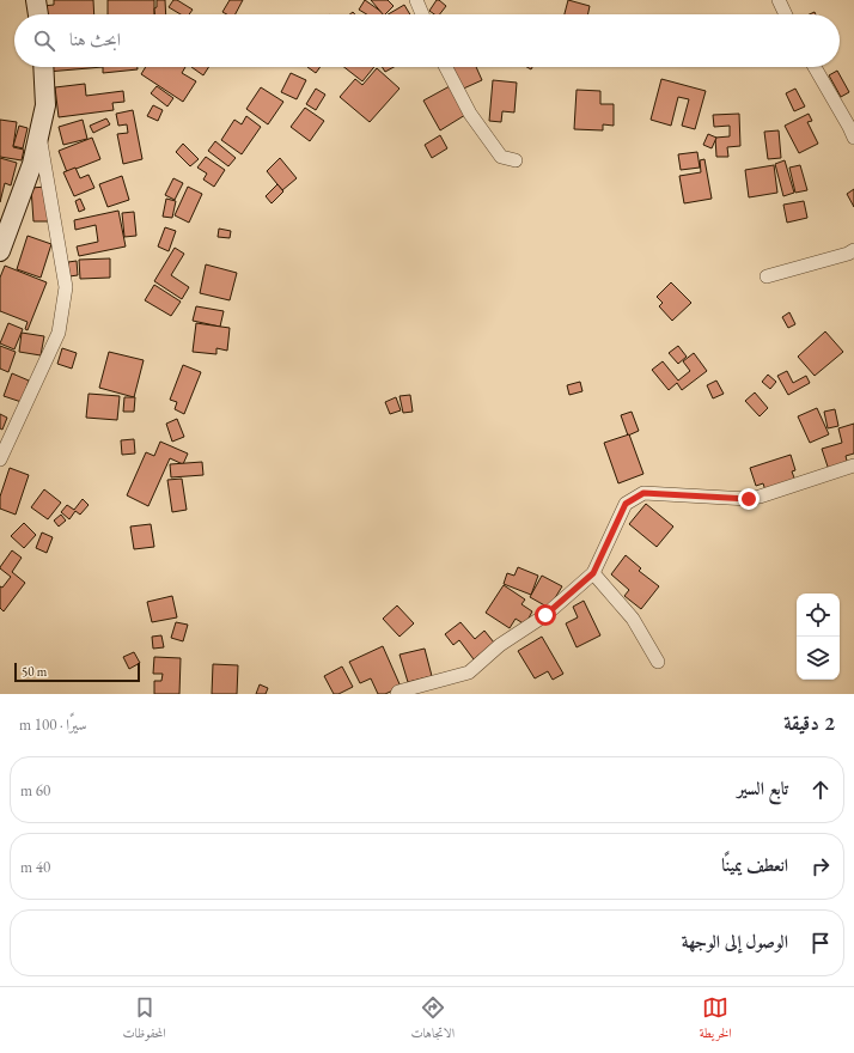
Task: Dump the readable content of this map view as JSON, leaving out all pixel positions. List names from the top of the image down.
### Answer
{
  "scale_bar": "50 m",
  "page": {
    "search": "ابحث هنا",
    "scale": "50 m",
    "heading": ["2 دقيقة", "سيرًا · 100 m"],
    "list": [
      ["تابع السير", "60 m"],
      ["انعطف يمينًا", "40 m"],
      "الوصول إلى الوجهة"
    ],
    "nav": ["الخريطة", "الاتجاهات", "المحفوظات"]
  }
}
